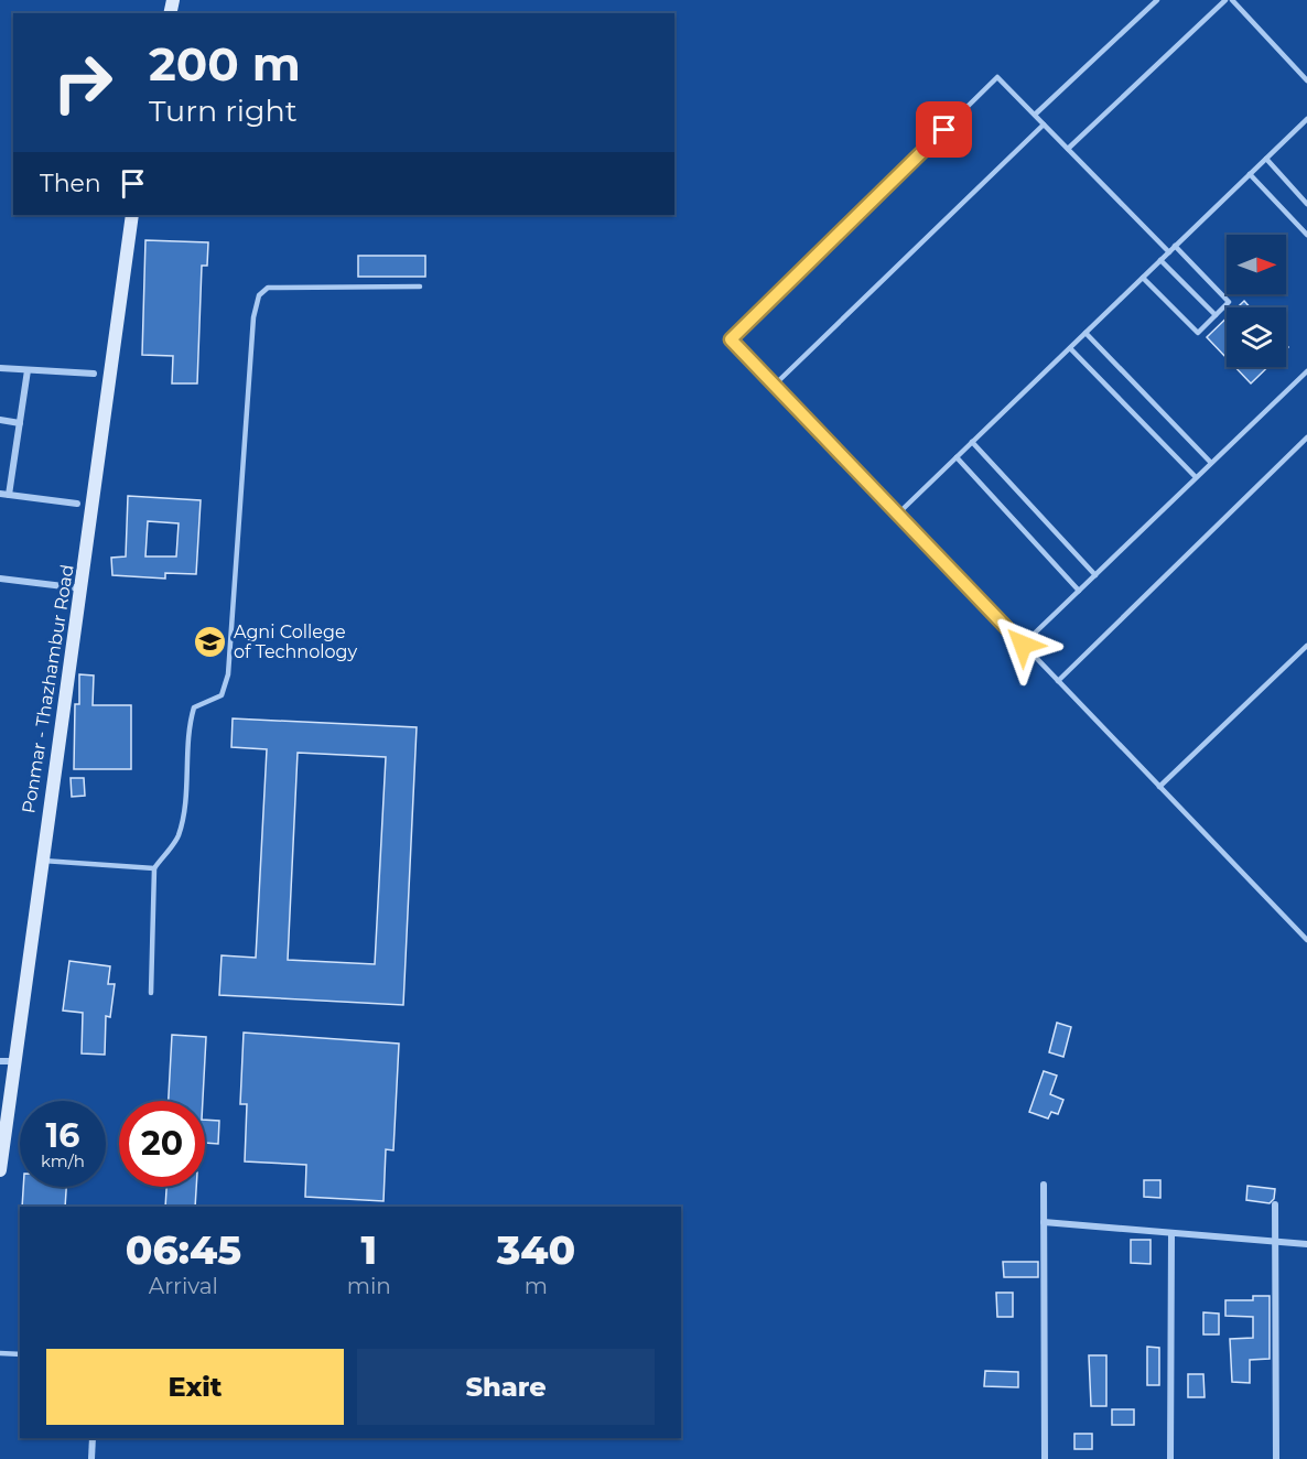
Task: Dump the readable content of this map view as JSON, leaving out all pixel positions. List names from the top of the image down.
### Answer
{
  "streets": {
    "street": ["Ponmar - Thazhambur Road"]
  },
  "places": {
    "school or university": ["Agni College of Technology"]
  },
  "north": "right",
  "page": {
    "turn": ["200 m", "Turn right"],
    "then": "Then",
    "speed": "16 km/h",
    "limit": "20",
    "eta": [
      "06:45",
      "Arrival",
      "1",
      "min",
      "340",
      "m"
    ],
    "buttons": ["Exit", "Share"]
  }
}
